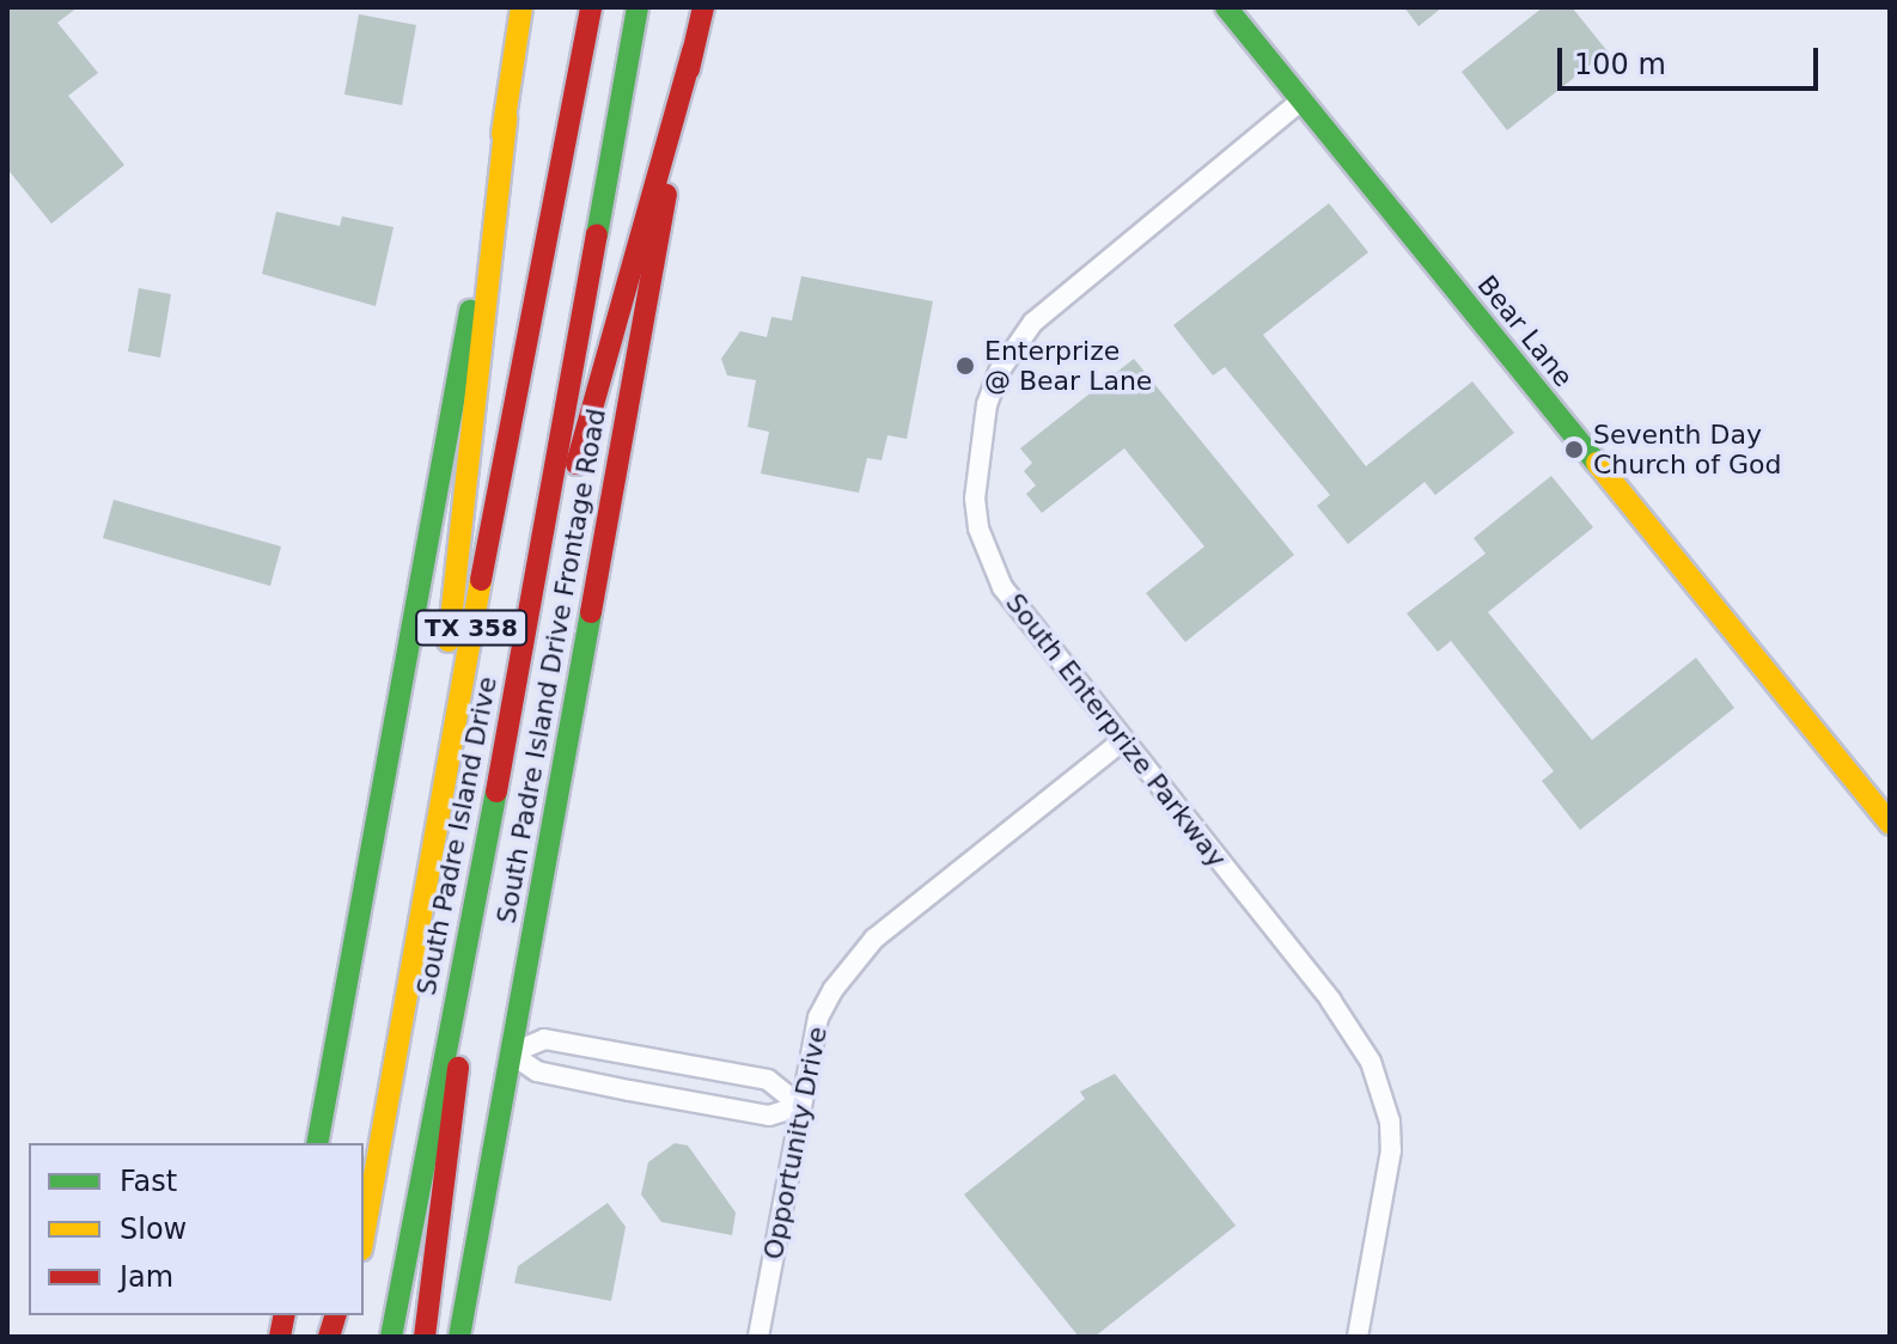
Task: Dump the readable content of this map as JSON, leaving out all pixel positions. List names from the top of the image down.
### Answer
{
  "streets": {
    "main road": [
      "Bear Lane",
      "TX 358",
      "South Padre Island Drive Frontage Road",
      "South Padre Island Drive"
    ],
    "street": ["South Enterprize Parkway", "Opportunity Drive"]
  },
  "crossings": [
    ["Bear Lane", "South Enterprize Parkway"],
    ["South Enterprize Parkway", "Opportunity Drive"]
  ],
  "places": ["Enterprize @ Bear Lane", "Seventh Day Church of God"],
  "legend": ["Fast", "Slow", "Jam"],
  "scale_bar": "100 m"
}
